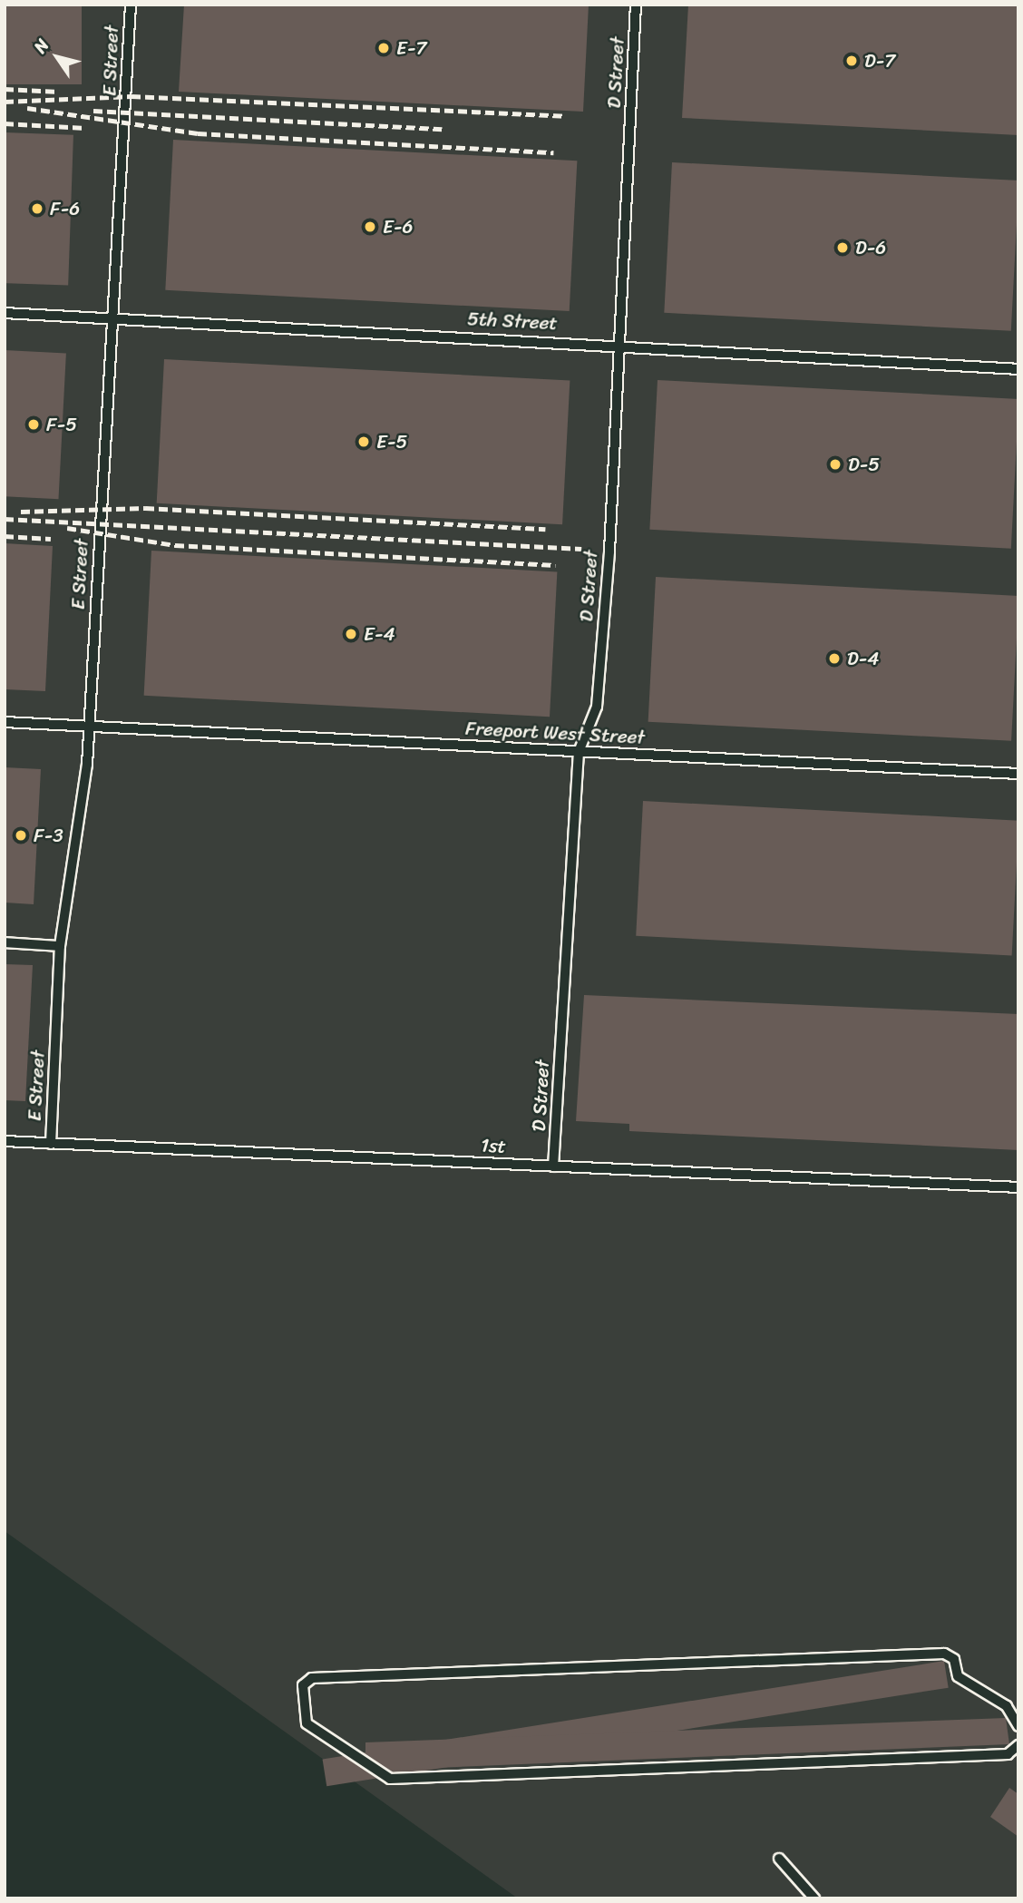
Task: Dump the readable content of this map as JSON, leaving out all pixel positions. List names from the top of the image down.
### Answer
{
  "streets": {
    "lane": [
      "E Street",
      "D Street",
      "5th Street",
      "Freeport West Street",
      "1st"
    ]
  },
  "crossings": [
    ["E Street", "5th Street"],
    ["E Street", "Freeport West Street"],
    ["E Street", "1st"],
    ["D Street", "5th Street"],
    ["D Street", "Freeport West Street"],
    ["D Street", "1st"]
  ],
  "places": [
    "E-7",
    "D-7",
    "F-6",
    "E-6",
    "D-6",
    "F-5",
    "E-5",
    "D-5",
    "E-4",
    "D-4",
    "F-3"
  ],
  "north": "top left"
}
